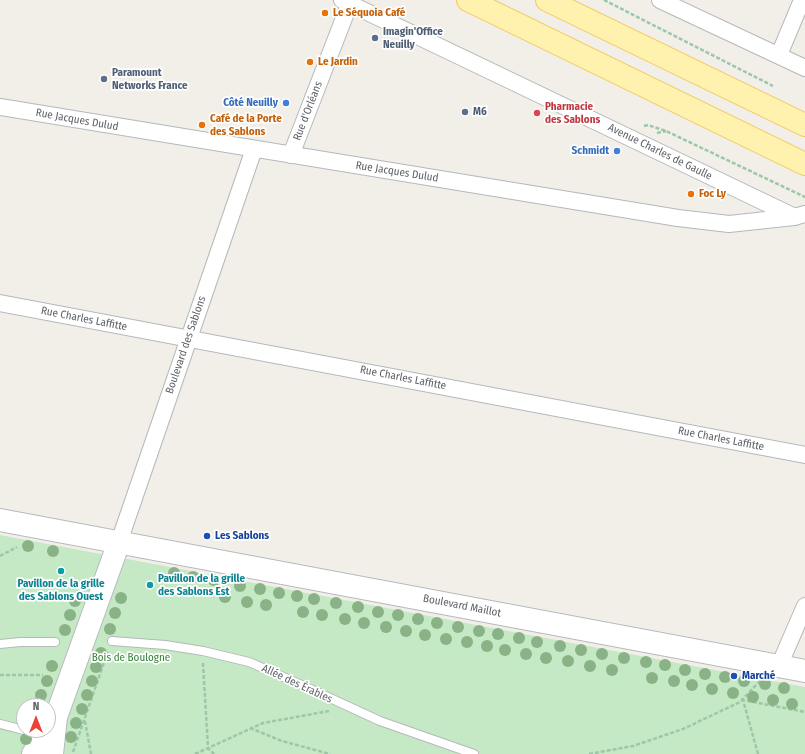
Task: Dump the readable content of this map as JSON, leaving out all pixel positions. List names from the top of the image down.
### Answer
{
  "streets": {
    "main road": ["Boulevard Maillot"],
    "street": [
      "Rue d'Orléans",
      "Rue Jacques Dulud",
      "Avenue Charles de Gaulle",
      "Rue Charles Laffitte",
      "Boulevard des Sablons"
    ],
    "lane": ["Allée des Érables"]
  },
  "crossings": [
    ["Rue d'Orléans", "Rue Jacques Dulud"],
    ["Rue d'Orléans", "Avenue Charles de Gaulle"],
    ["Rue Jacques Dulud", "Avenue Charles de Gaulle"],
    ["Rue Jacques Dulud", "Boulevard des Sablons"],
    ["Rue Charles Laffitte", "Boulevard des Sablons"],
    ["Boulevard des Sablons", "Boulevard Maillot"]
  ],
  "parks": ["Bois de Boulogne"],
  "places": [
    "Le Séquoia Café",
    "Imagin'Office Neuilly",
    "Le Jardin",
    "Paramount Networks France",
    "Côté Neuilly",
    "M6",
    "Pharmacie des Sablons",
    "Café de la Porte des Sablons",
    "Schmidt",
    "Foc Ly",
    "Les Sablons",
    "Pavillon de la grille des Sablons Ouest",
    "Pavillon de la grille des Sablons Est",
    "Marché"
  ],
  "north": "top"
}
